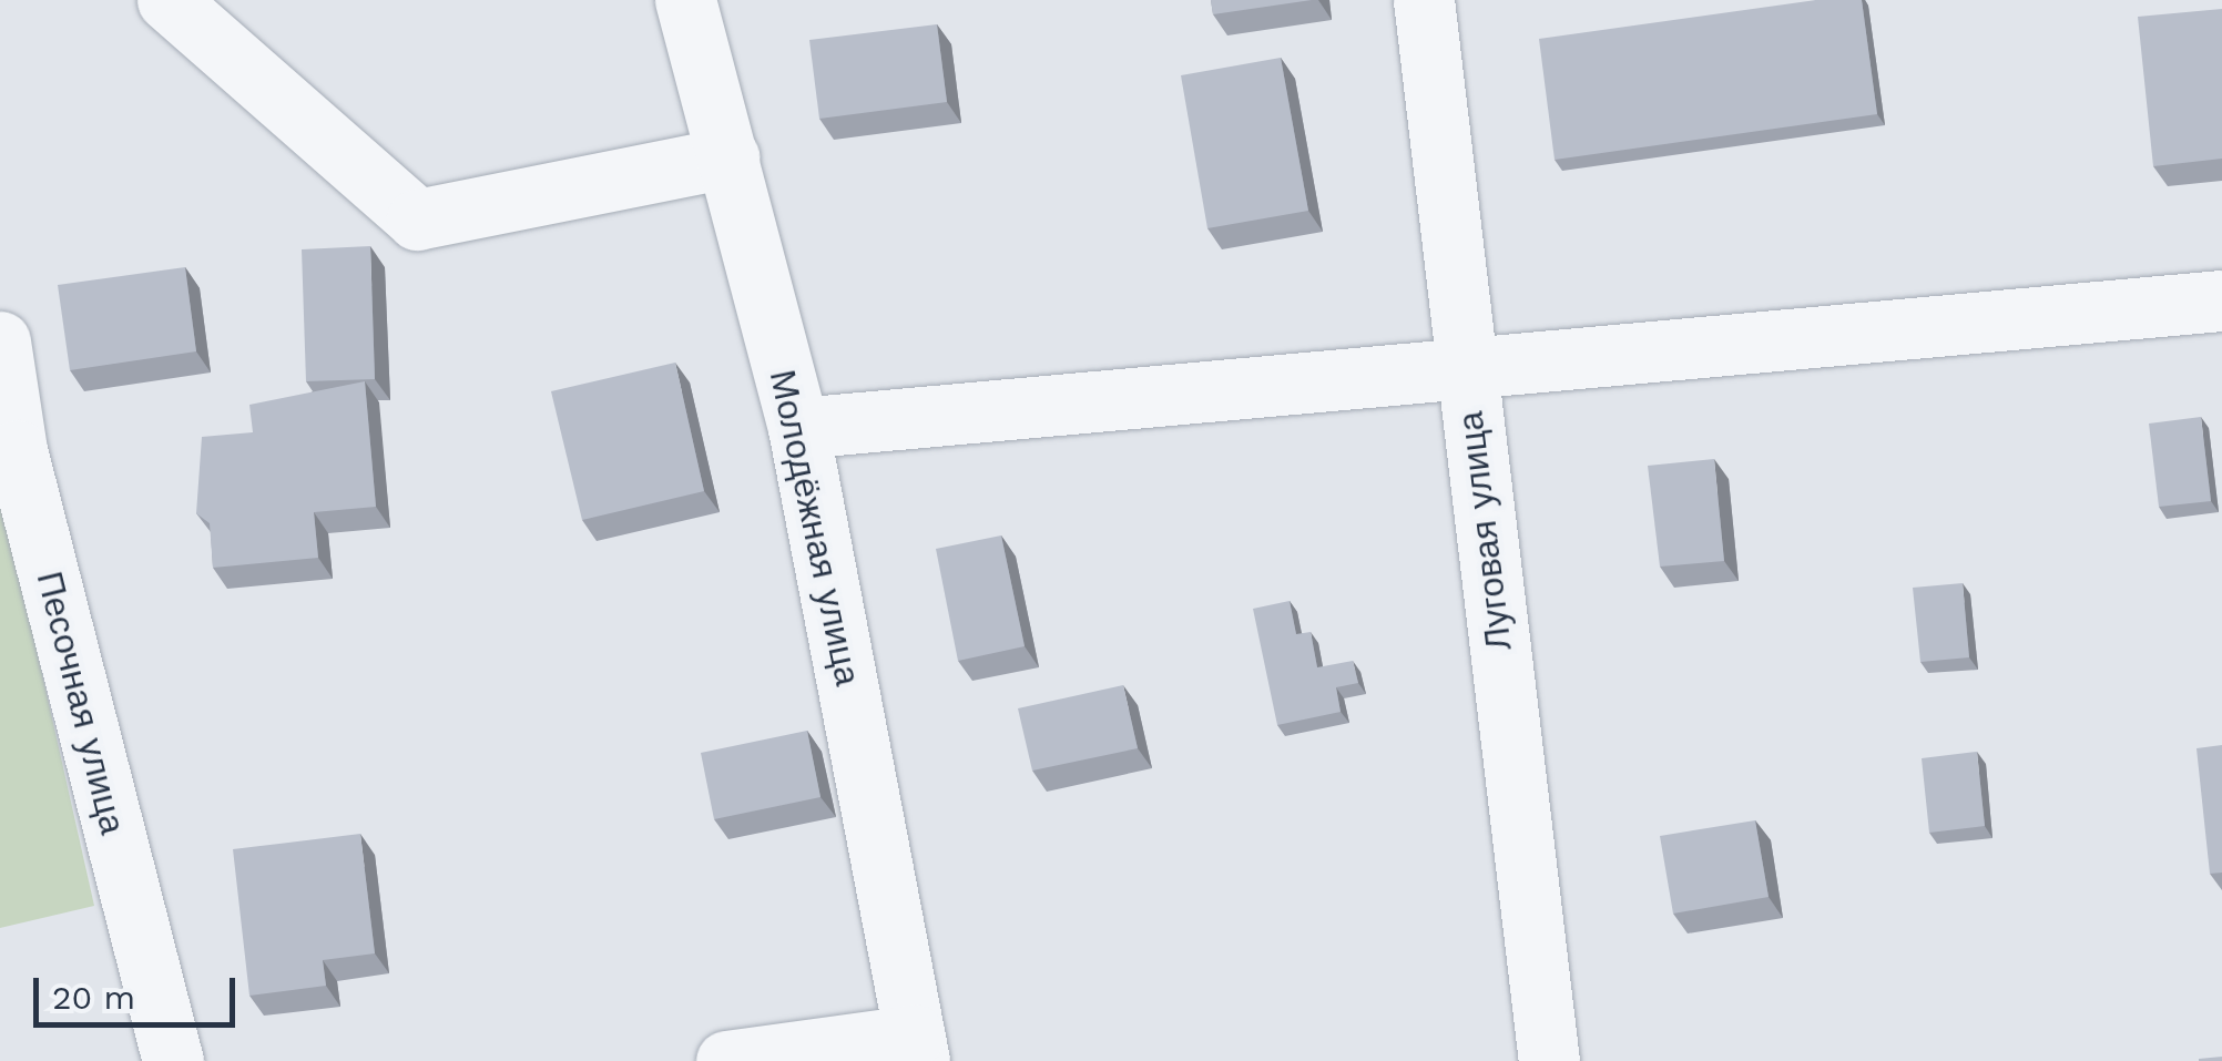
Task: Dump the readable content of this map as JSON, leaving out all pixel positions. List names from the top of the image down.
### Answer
{
  "streets": {
    "street": ["Молодёжная улица", "Луговая улица", "Песочная улица"]
  },
  "scale_bar": "20 m"
}
